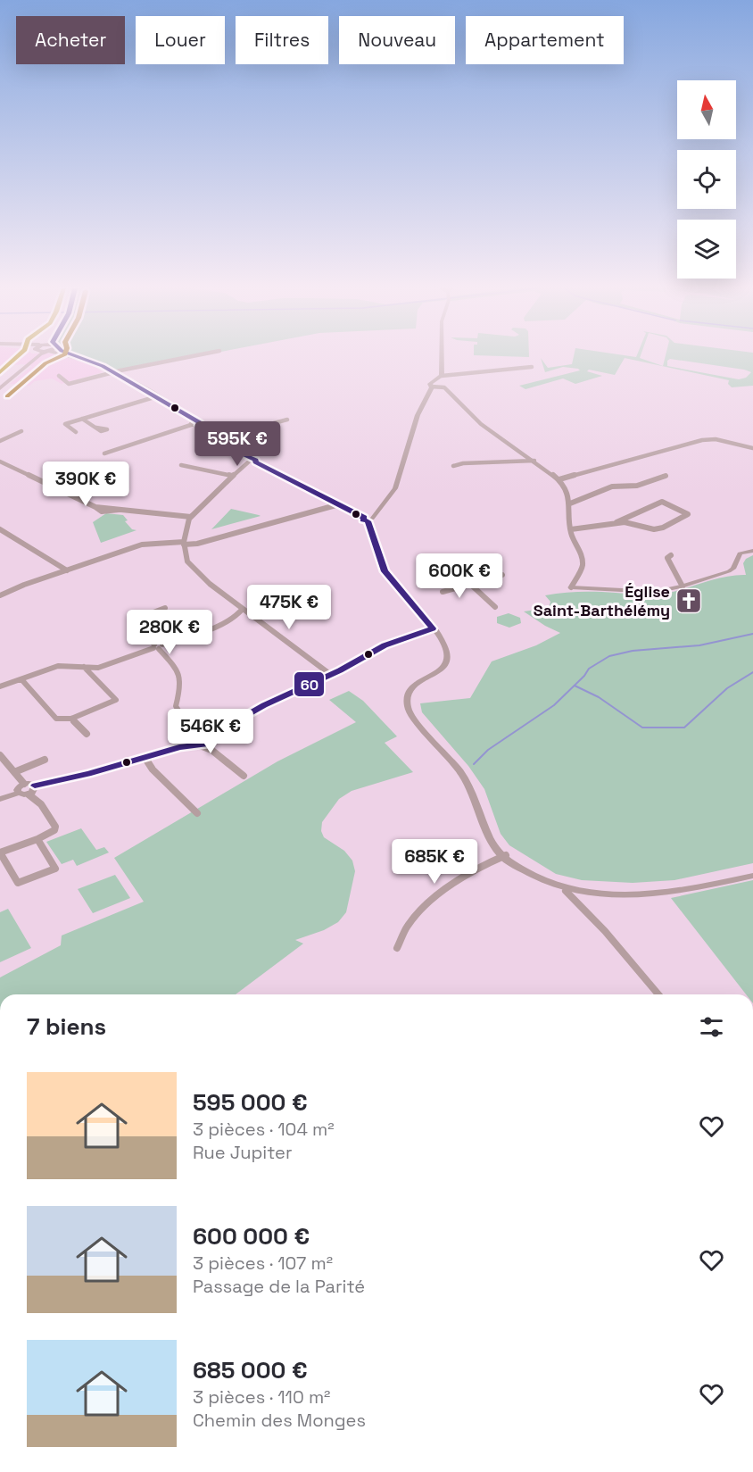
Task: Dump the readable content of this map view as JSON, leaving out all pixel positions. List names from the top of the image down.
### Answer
{
  "places": {
    "church": ["Église Saint-Barthélémy"]
  },
  "lines": ["transit line 60"],
  "north": "top",
  "page": {
    "chip": [
      "Acheter",
      "Louer",
      "Filtres",
      "Nouveau",
      "Appartement"
    ],
    "price": [
      "595K €",
      "390K €",
      "600K €",
      "475K €",
      "280K €",
      "546K €",
      "685K €"
    ],
    "heading": "7 biens",
    "list": [
      {
        "name": "595 000 €",
        "note": "3 pièces · 104 m² · Rue Jupiter"
      },
      {
        "name": "600 000 €",
        "note": "3 pièces · 107 m² · Passage de la Parité"
      },
      {
        "name": "685 000 €",
        "note": "3 pièces · 110 m² · Chemin des Monges"
      }
    ]
  }
}
